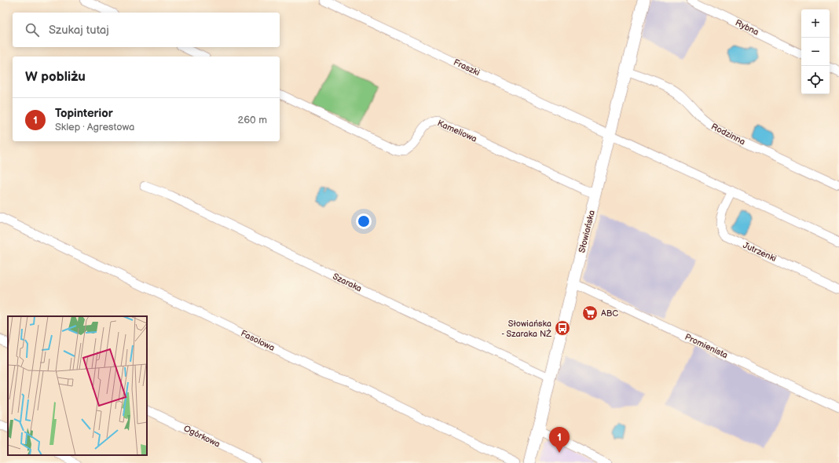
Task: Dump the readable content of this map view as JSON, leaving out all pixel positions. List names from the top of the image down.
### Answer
{
  "streets": {
    "street": [
      "Rybna",
      "Fraszki",
      "Kameliowa",
      "Rodzinna",
      "Słowiańska",
      "Jutrzenki",
      "Szaraka",
      "Fasolowa",
      "Promienista",
      "Ogórkowa"
    ]
  },
  "crossings": [
    ["Fraszki", "Słowiańska"],
    ["Kameliowa", "Słowiańska"],
    ["Rodzinna", "Słowiańska"],
    ["Słowiańska", "Szaraka"],
    ["Słowiańska", "Promienista"]
  ],
  "places": {
    "supermarket": ["ABC"],
    "bus stop": ["Słowiańska - Szaraka NŻ"]
  },
  "page": {
    "map_buttons": ["+", "−"],
    "search": "Szukaj tutaj",
    "heading": "W pobliżu",
    "list": [
      {
        "mark": "1",
        "name": "Topinterior",
        "note": "Sklep · Agrestowa",
        "value": "260 m"
      }
    ],
    "pins": "1"
  }
}
